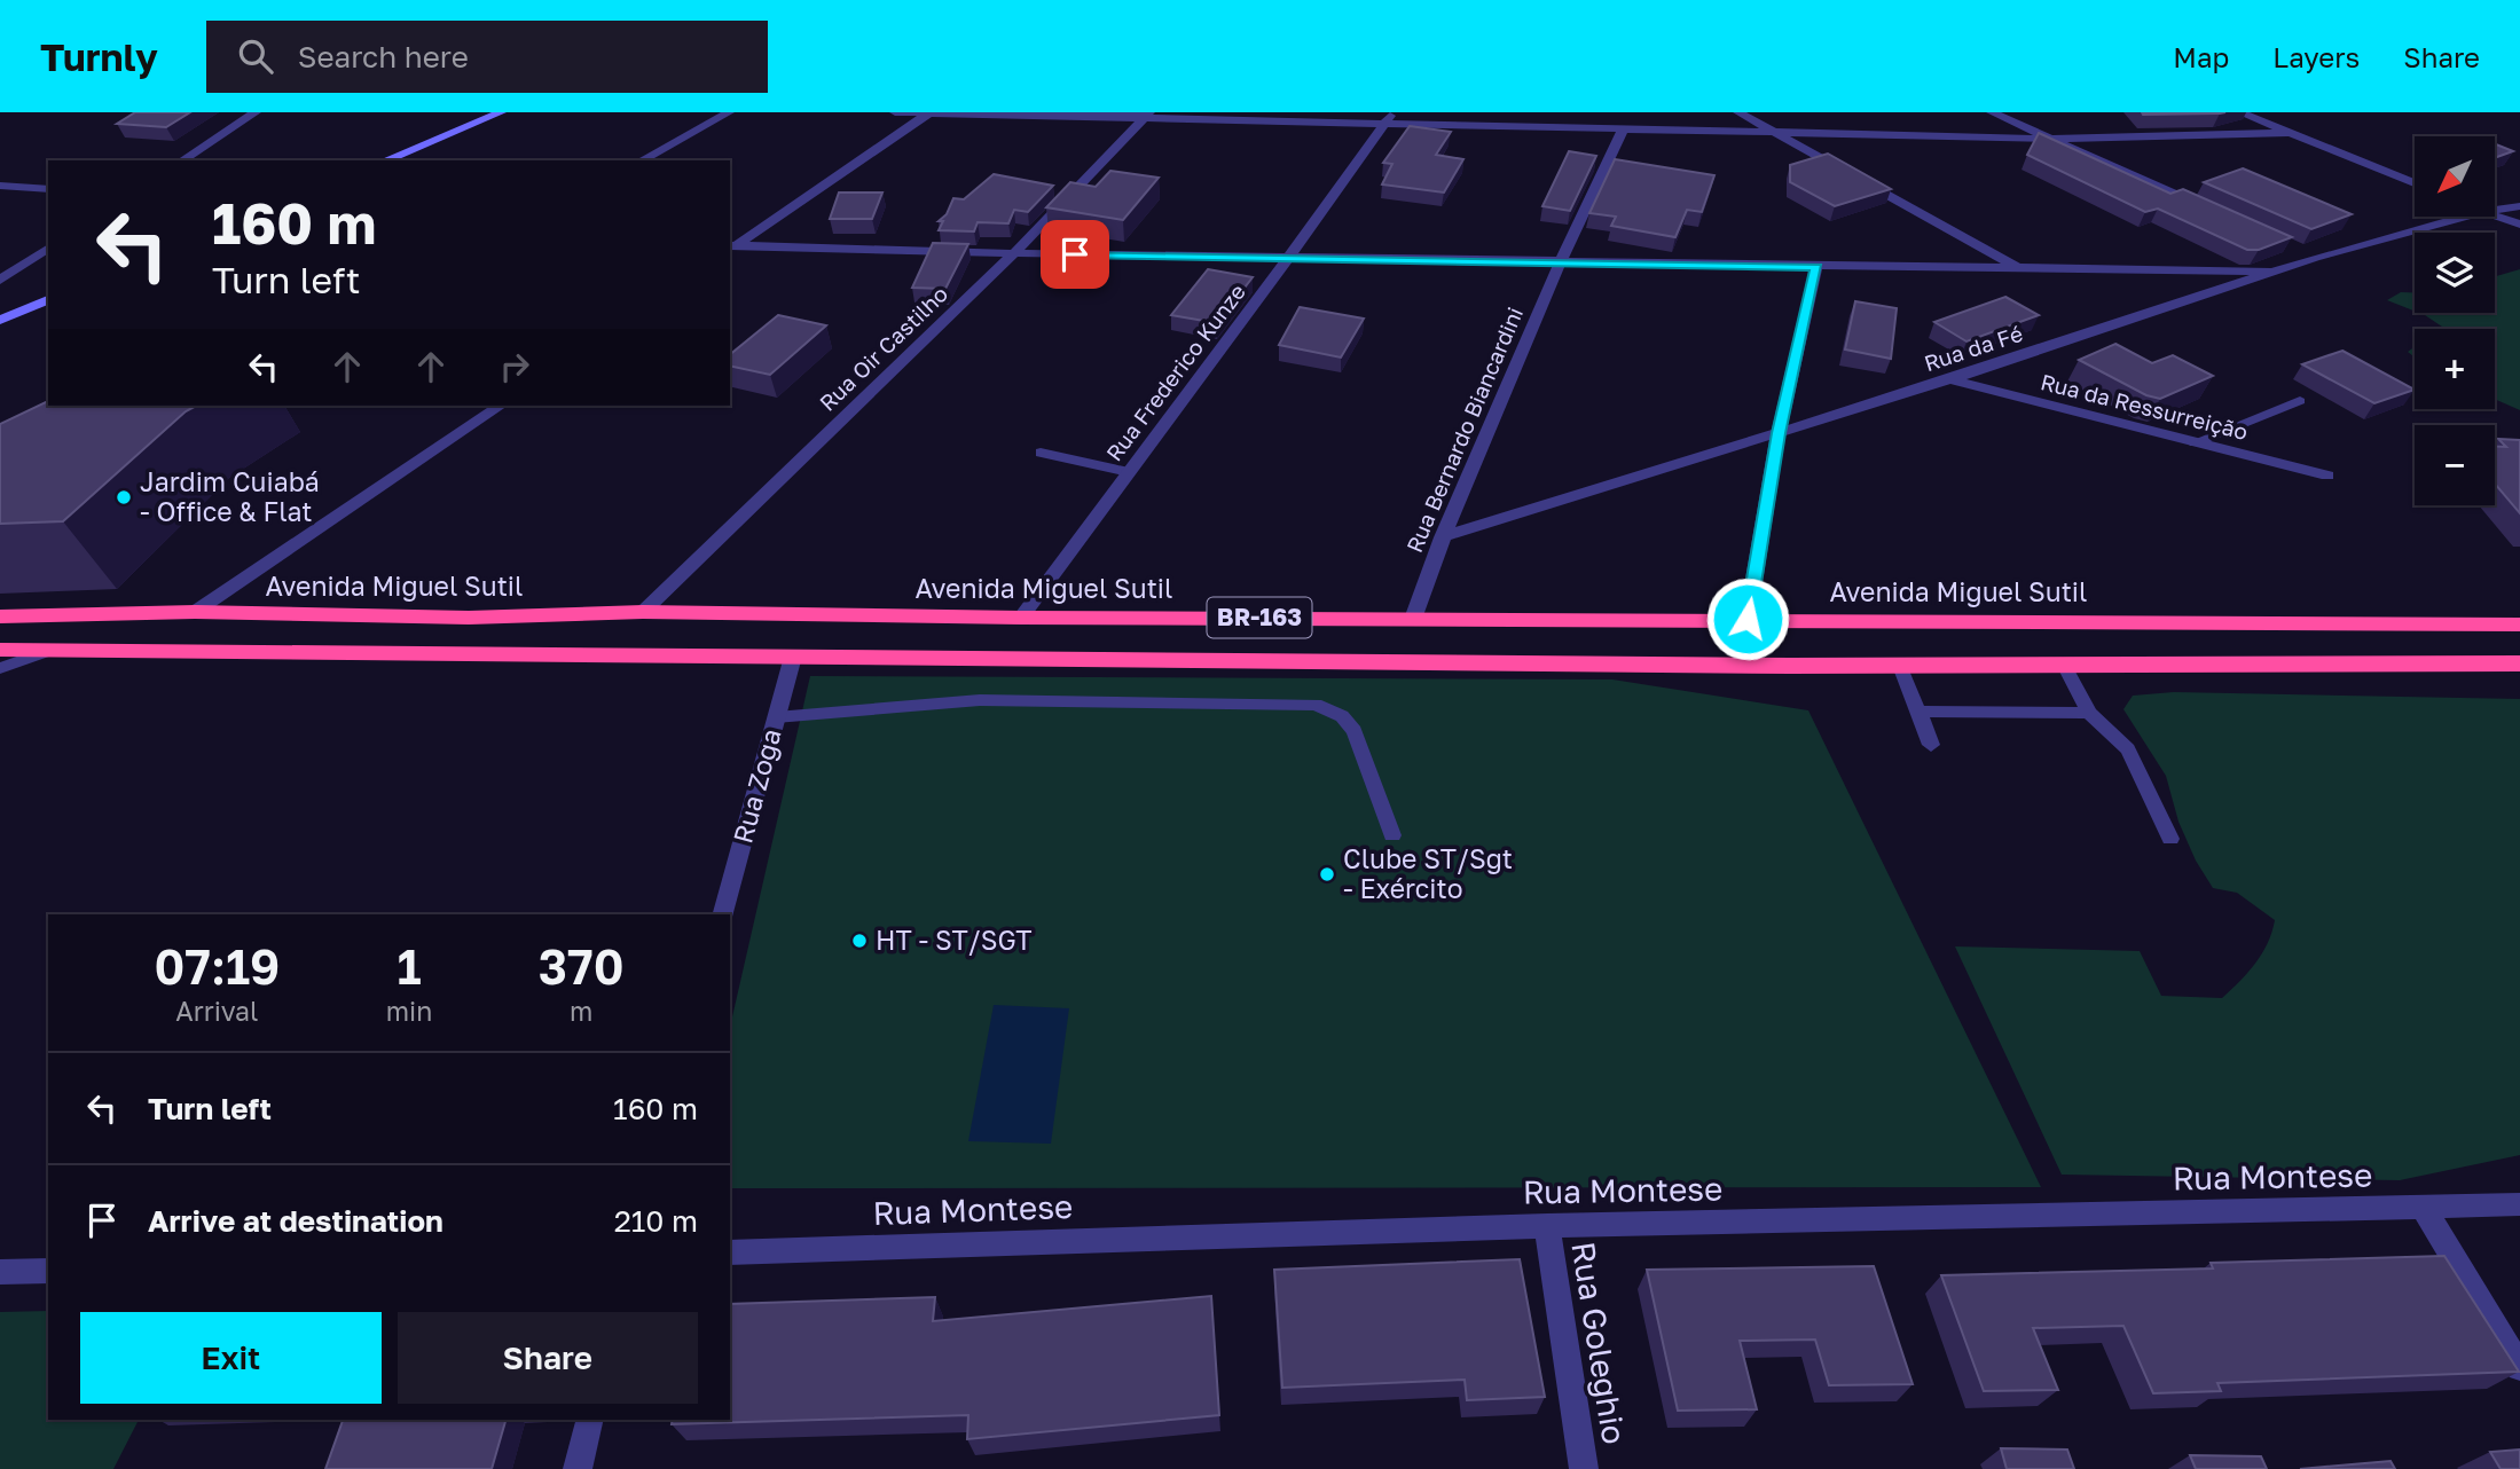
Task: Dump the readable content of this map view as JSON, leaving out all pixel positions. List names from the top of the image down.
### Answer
{
  "streets": {
    "highway": ["Avenida Miguel Sutil", "BR-163"],
    "street": [
      "Rua Oir Castilho",
      "Rua da Fé",
      "Rua Frederico Kunze",
      "Rua da Ressurreição",
      "Rua Bernardo Biancardini",
      "Rua Zoga",
      "Rua Montese",
      "Rua Goleghio"
    ]
  },
  "crossings": [
    ["Rua Oir Castilho", "Avenida Miguel Sutil"],
    ["Rua da Fé", "Rua da Ressurreição"],
    ["Rua da Fé", "Rua Bernardo Biancardini"],
    ["Rua Frederico Kunze", "Avenida Miguel Sutil"],
    ["Rua Bernardo Biancardini", "Avenida Miguel Sutil"],
    ["BR-163", "Rua Zoga"],
    ["Rua Montese", "Rua Goleghio"]
  ],
  "places": ["Jardim Cuiabá - Office & Flat", "Clube ST/Sgt - Exército", "HT - ST/SGT"],
  "north": "bottom left",
  "page": {
    "header": "Turnly",
    "search": "Search here",
    "nav": ["Map", "Layers", "Share"],
    "map_buttons": ["+", "−"],
    "turn": ["160 m", "Turn left"],
    "eta": [
      "07:19",
      "Arrival",
      "1",
      "min",
      "370",
      "m"
    ],
    "list": [
      {
        "name": "Turn left",
        "value": "160 m"
      },
      {
        "name": "Arrive at destination",
        "value": "210 m"
      }
    ],
    "buttons": ["Exit", "Share"]
  }
}
